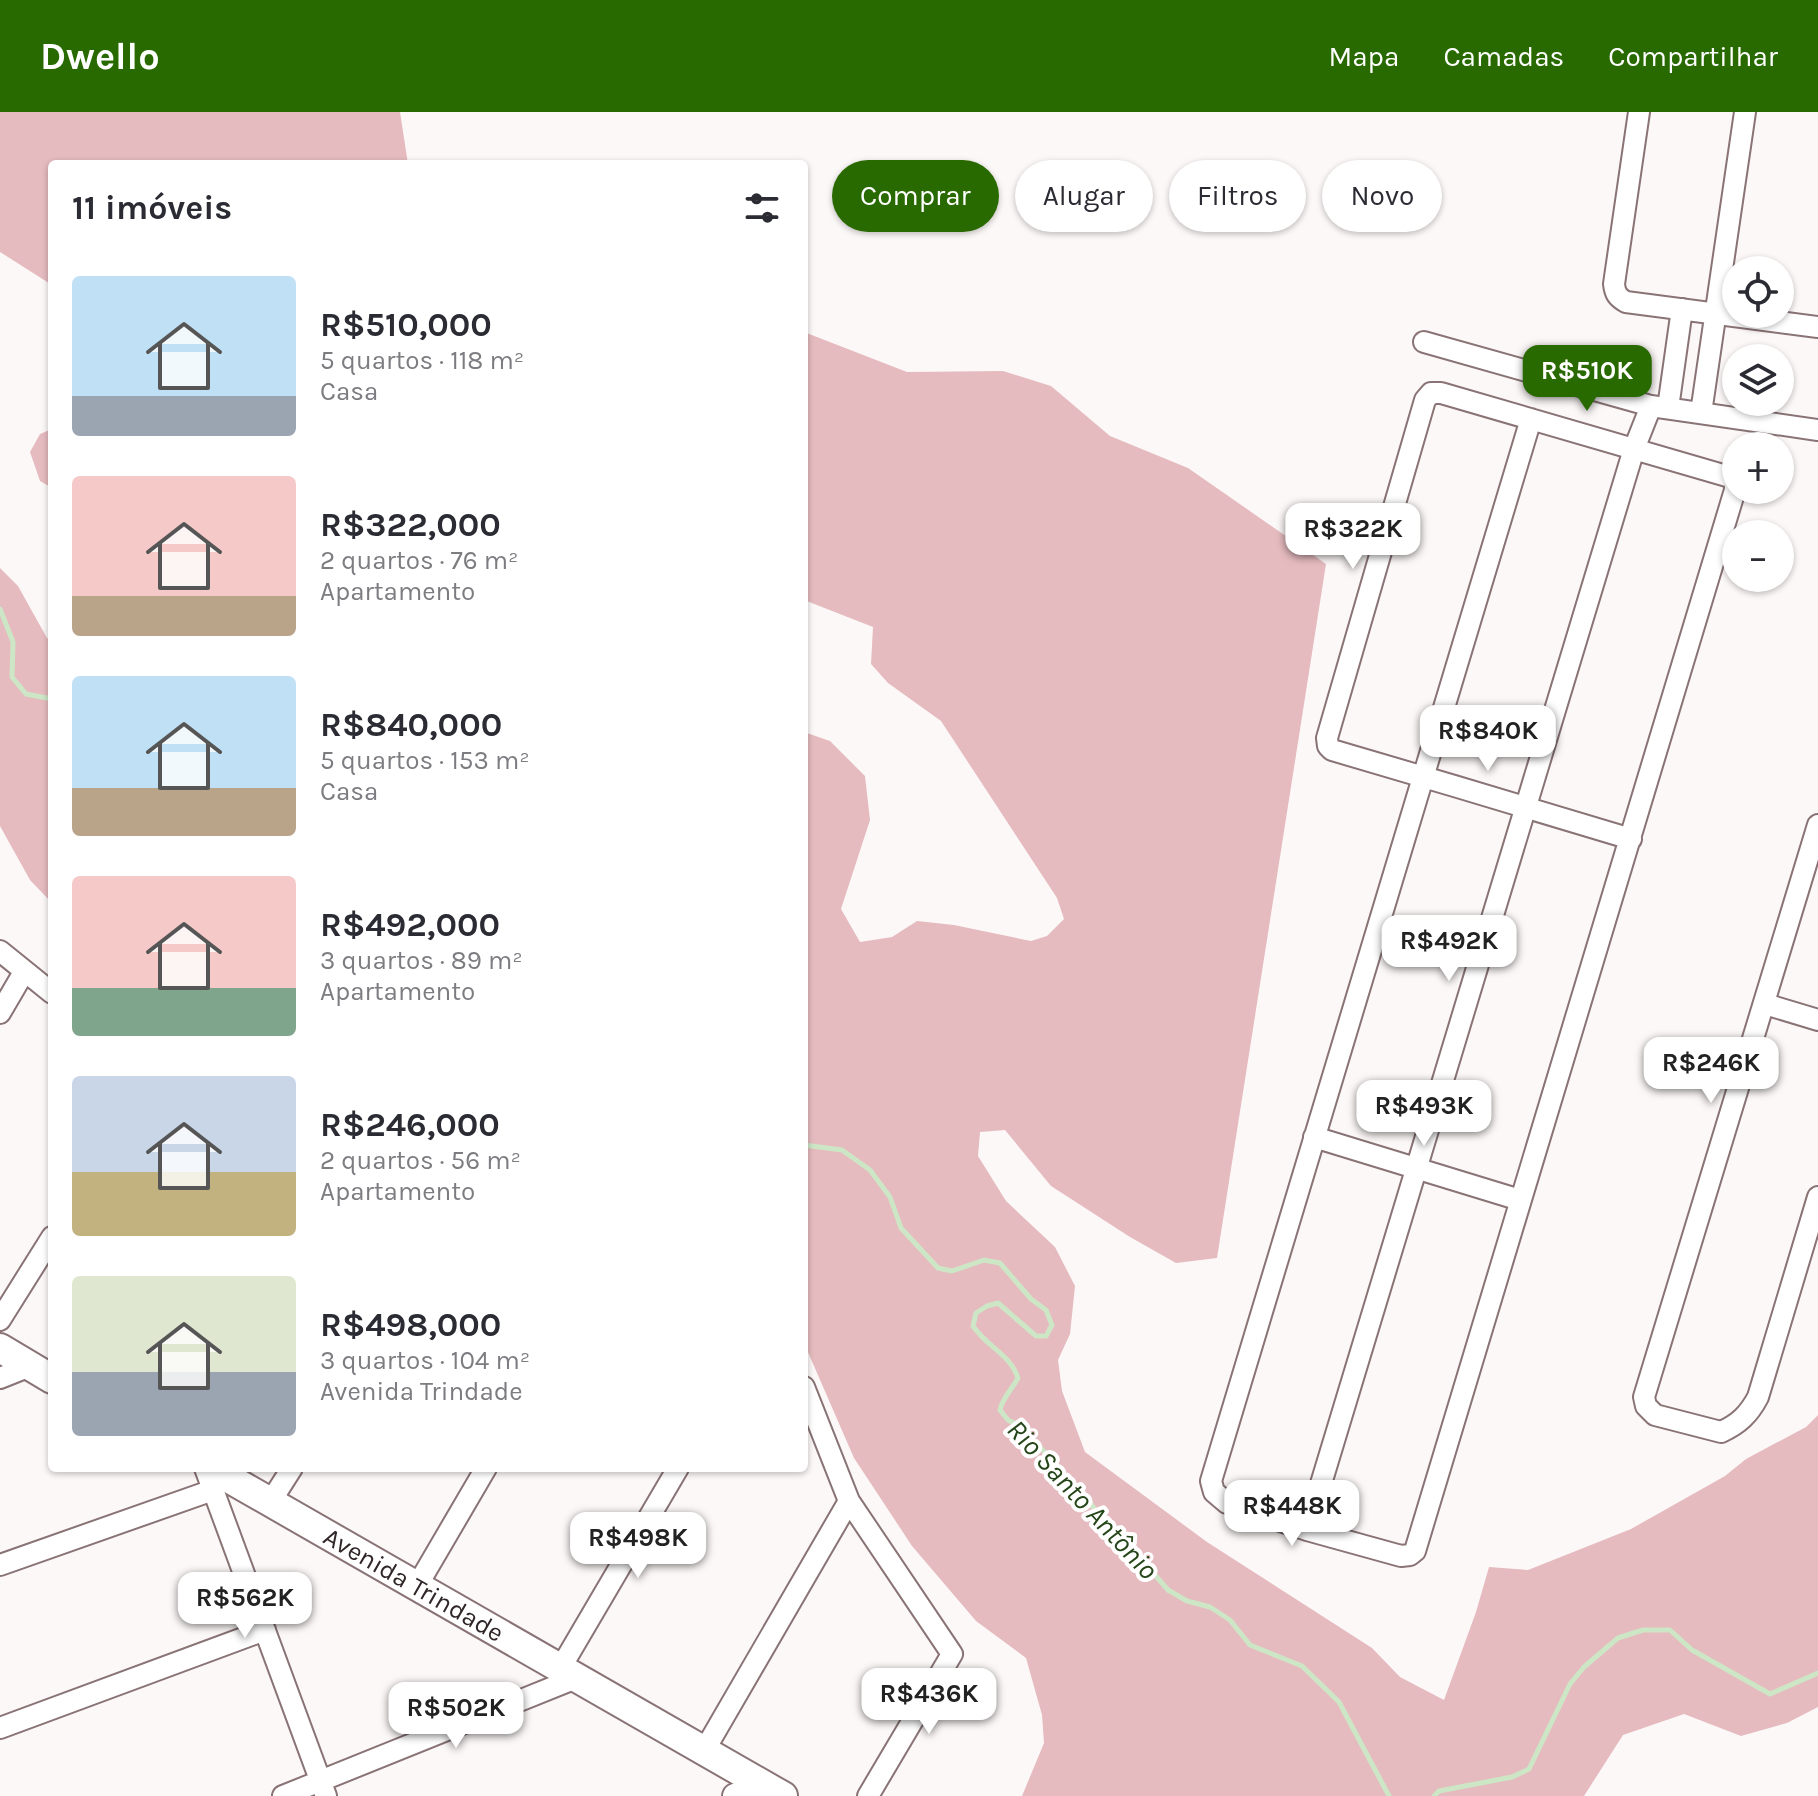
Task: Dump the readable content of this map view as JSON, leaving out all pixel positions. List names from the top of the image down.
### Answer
{
  "streets": {
    "main road": ["Avenida Trindade"]
  },
  "water": ["Rio Santo Antônio"],
  "page": {
    "header": "Dwello",
    "nav": ["Mapa", "Camadas", "Compartilhar"],
    "chip": [
      "Comprar",
      "Alugar",
      "Filtros",
      "Novo"
    ],
    "heading": "11 imóveis",
    "map_buttons": ["+", "−"],
    "list": [
      {
        "name": "R$510,000",
        "note": "5 quartos · 118 m² · Casa"
      },
      {
        "name": "R$322,000",
        "note": "2 quartos · 76 m² · Apartamento"
      },
      {
        "name": "R$840,000",
        "note": "5 quartos · 153 m² · Casa"
      },
      {
        "name": "R$492,000",
        "note": "3 quartos · 89 m² · Apartamento"
      },
      {
        "name": "R$246,000",
        "note": "2 quartos · 56 m² · Apartamento"
      },
      {
        "name": "R$498,000",
        "note": "3 quartos · 104 m² · Avenida Trindade"
      }
    ],
    "price": [
      "R$510K",
      "R$322K",
      "R$840K",
      "R$492K",
      "R$246K",
      "R$493K",
      "R$448K",
      "R$498K",
      "R$562K",
      "R$436K",
      "R$502K"
    ]
  }
}
